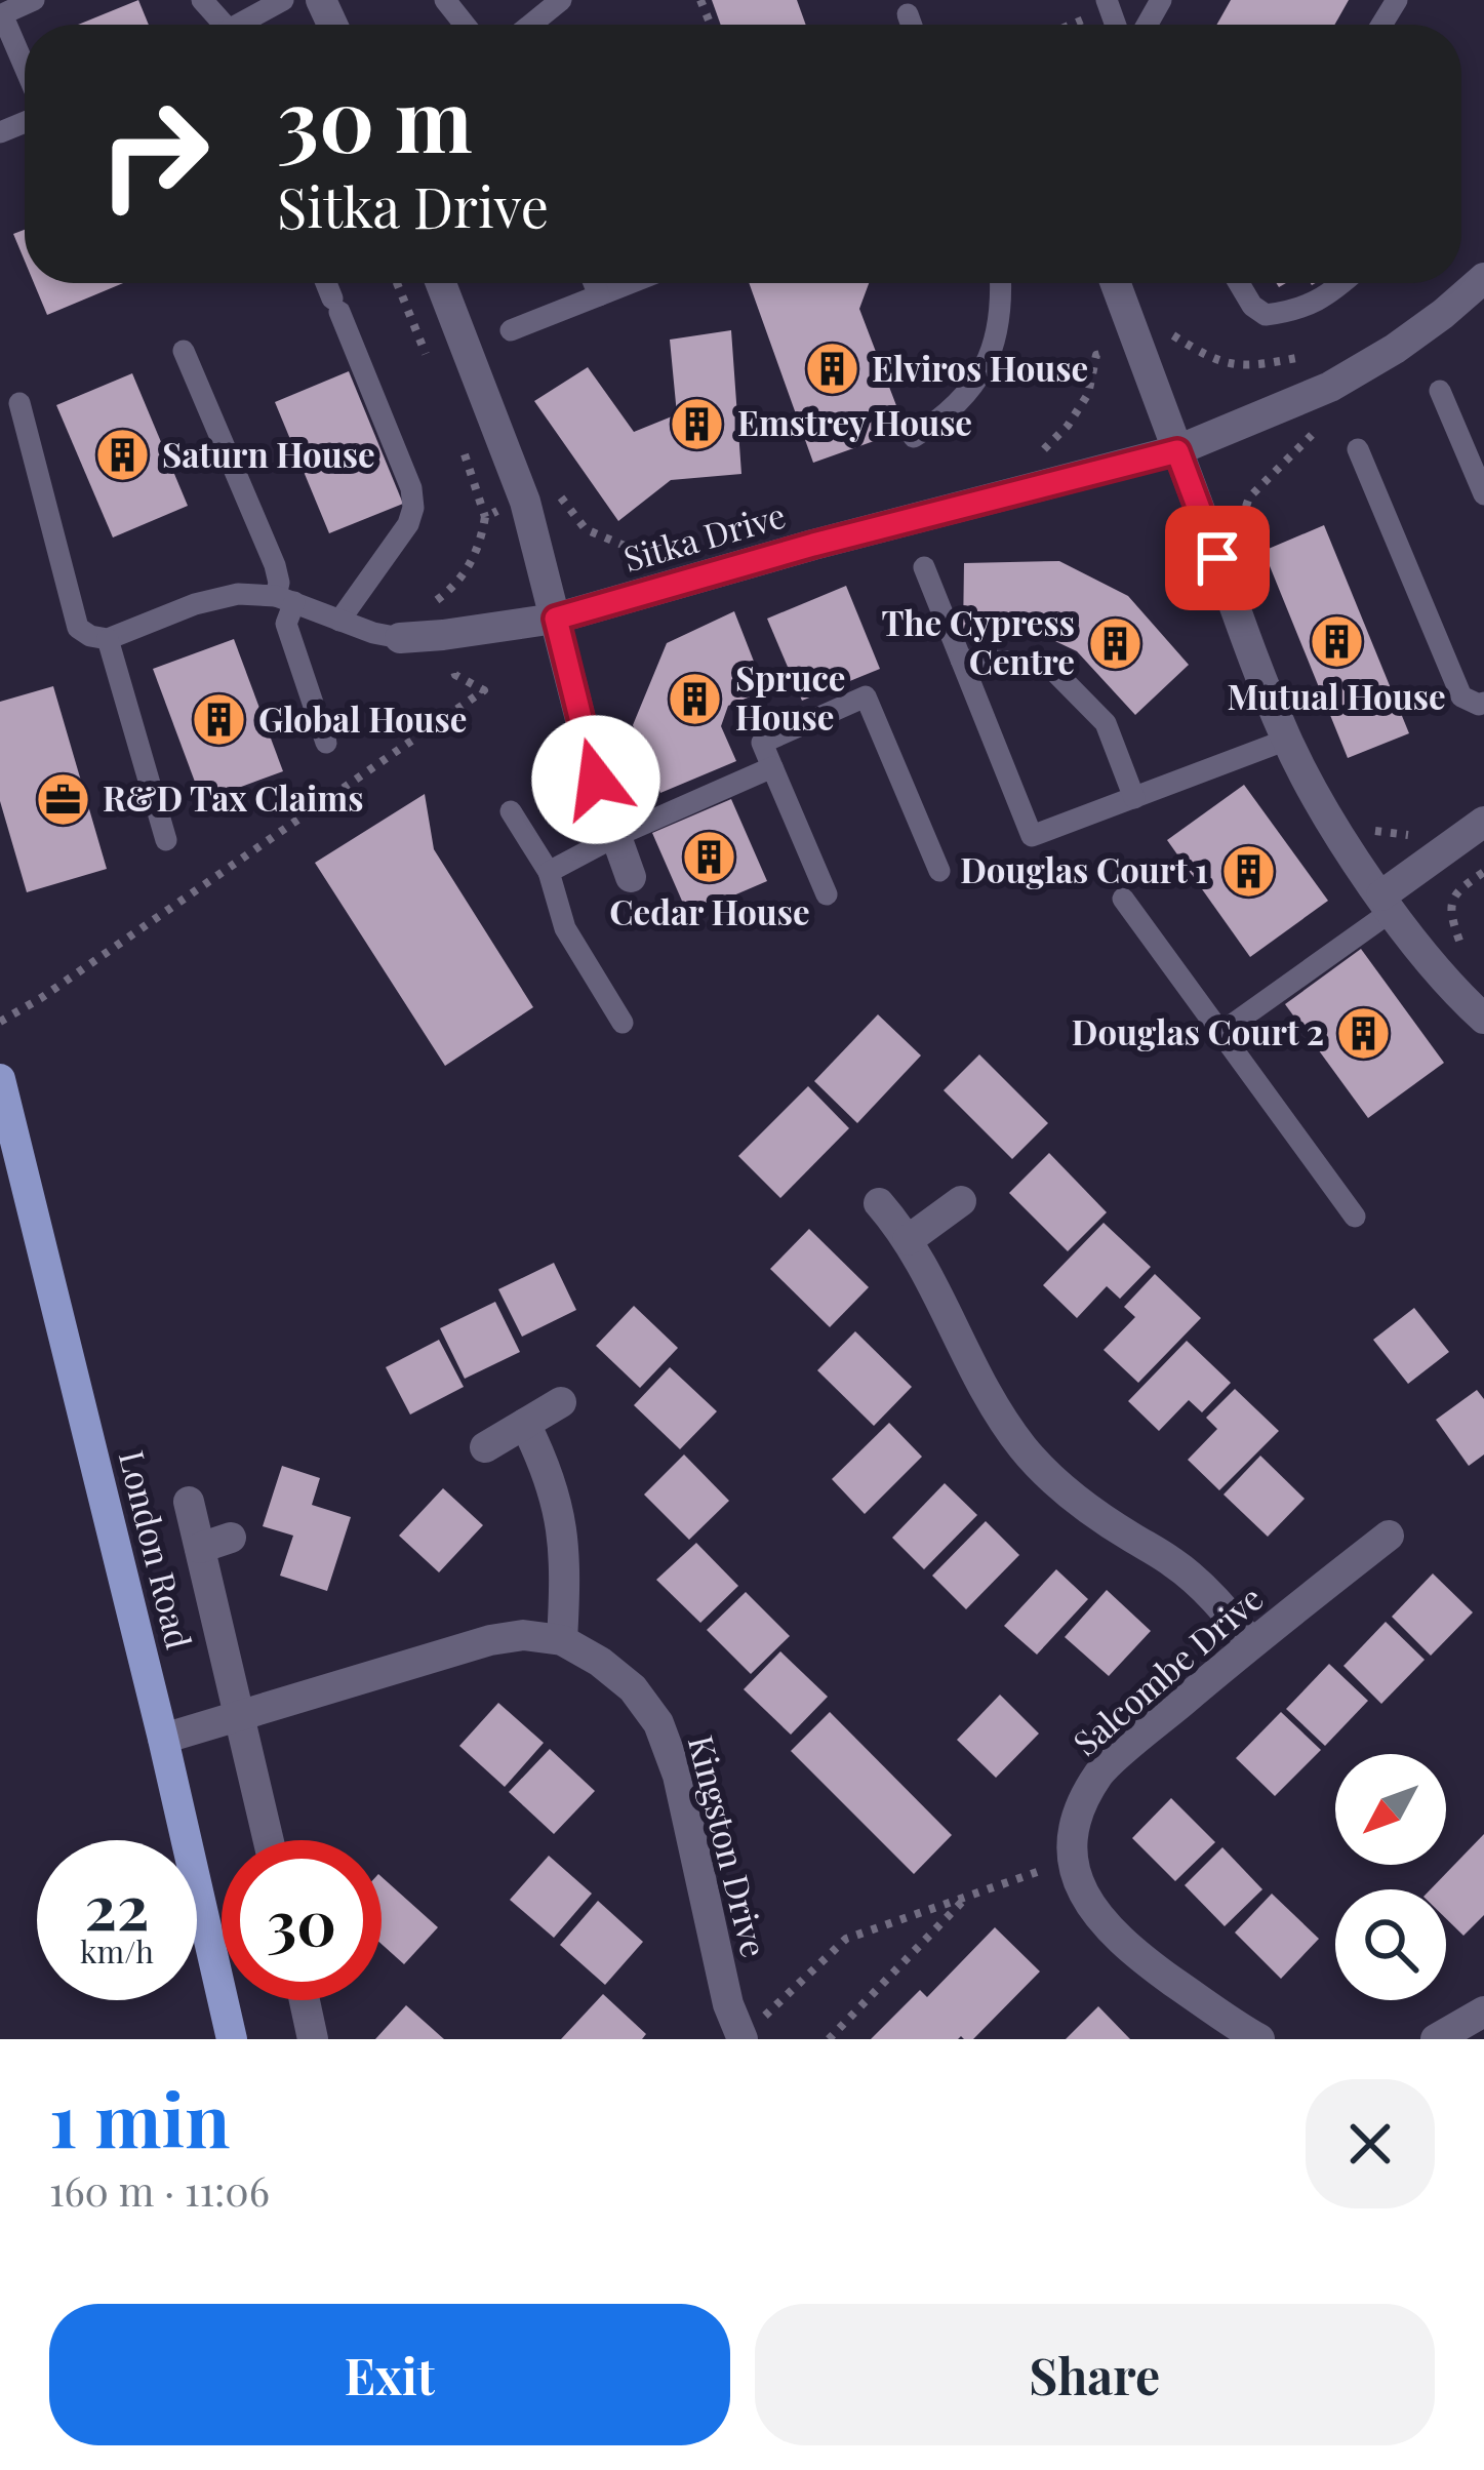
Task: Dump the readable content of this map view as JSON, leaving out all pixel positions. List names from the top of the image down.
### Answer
{
  "streets": {
    "main road": ["London Road"],
    "street": ["Sitka Drive", "Salcombe Drive", "Kingston Drive"]
  },
  "places": {
    "building": [
      "Elviros House",
      "Emstrey House",
      "Saturn House",
      "Mutual House",
      "The Cypress Centre",
      "Spruce House",
      "Global House",
      "Cedar House",
      "Douglas Court 1",
      "Douglas Court 2"
    ],
    "office": ["R&D Tax Claims"]
  },
  "north": "bottom left",
  "page": {
    "turn": ["30 m", "Sitka Drive"],
    "speed": "22 km/h",
    "limit": "30",
    "heading": ["1 min", "160 m · 11:06"],
    "buttons": ["Exit", "Share"]
  }
}
